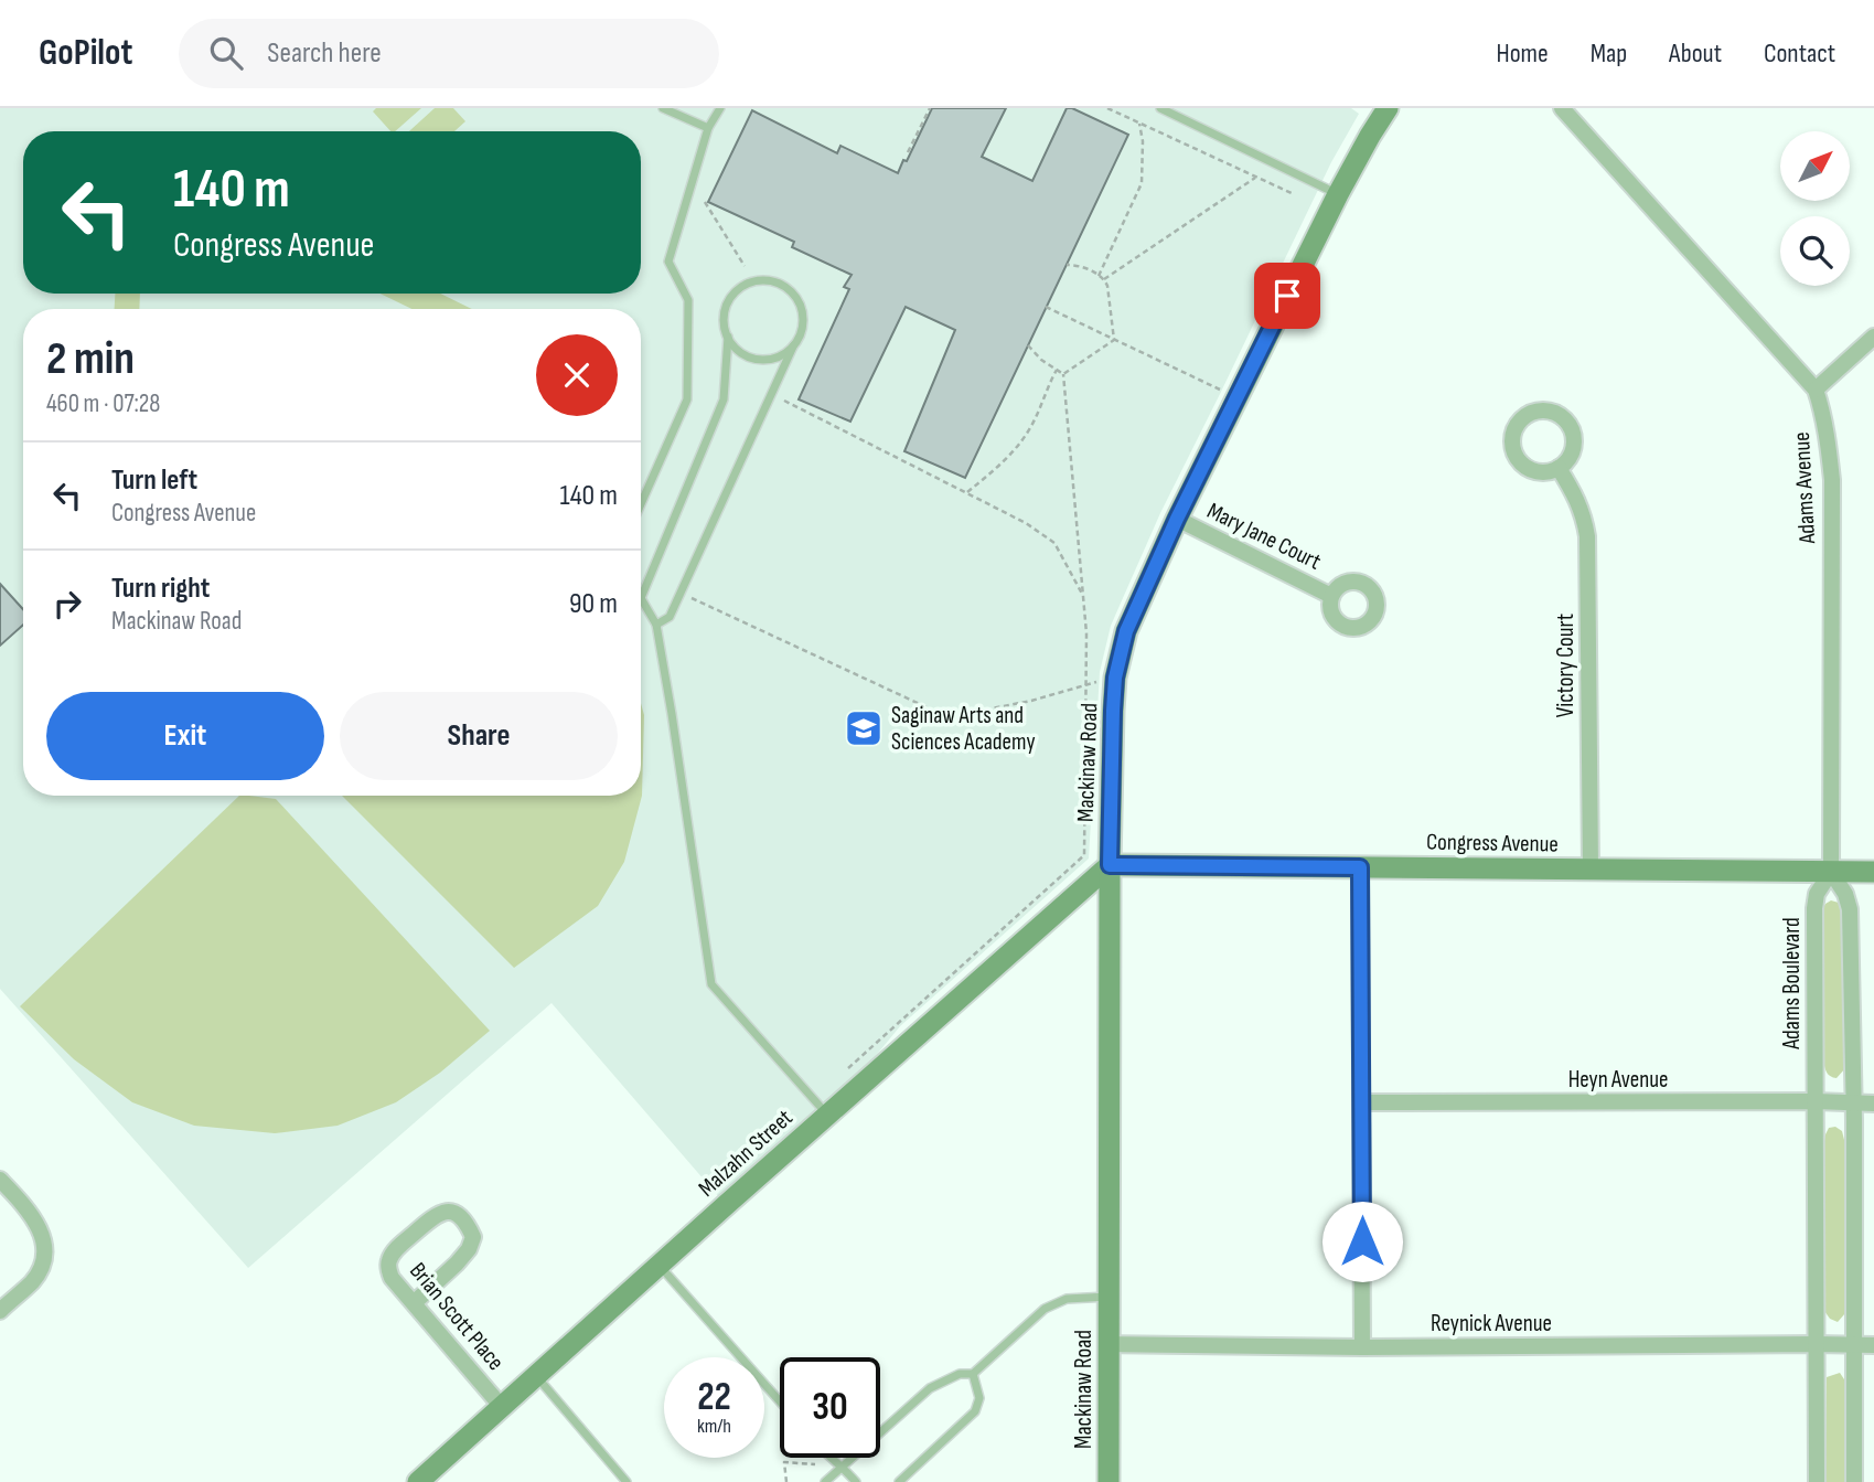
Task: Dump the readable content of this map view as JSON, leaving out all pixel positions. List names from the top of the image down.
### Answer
{
  "streets": {
    "street": [
      "Adams Avenue",
      "Mary Jane Court",
      "Victory Court",
      "Mackinaw Road",
      "Congress Avenue",
      "Adams Boulevard",
      "Heyn Avenue",
      "Malzahn Street",
      "Brian Scott Place",
      "Reynick Avenue"
    ]
  },
  "crossings": [
    ["Adams Avenue", "Congress Avenue"],
    ["Adams Avenue", "Adams Boulevard"],
    ["Mary Jane Court", "Mackinaw Road"],
    ["Victory Court", "Congress Avenue"],
    ["Mackinaw Road", "Congress Avenue"],
    ["Mackinaw Road", "Malzahn Street"],
    ["Mackinaw Road", "Reynick Avenue"],
    ["Congress Avenue", "Adams Boulevard"],
    ["Congress Avenue", "Malzahn Street"],
    ["Adams Boulevard", "Heyn Avenue"],
    ["Adams Boulevard", "Reynick Avenue"],
    ["Malzahn Street", "Brian Scott Place"]
  ],
  "places": {
    "school or university": ["Saginaw Arts and Sciences Academy"]
  },
  "north": "top right",
  "page": {
    "header": "GoPilot",
    "search": "Search here",
    "nav": [
      "Home",
      "Map",
      "About",
      "Contact"
    ],
    "turn": ["140 m", "Congress Avenue"],
    "heading": ["2 min", "460 m · 07:28"],
    "list": [
      {
        "name": "Turn left",
        "note": "Congress Avenue",
        "value": "140 m"
      },
      {
        "name": "Turn right",
        "note": "Mackinaw Road",
        "value": "90 m"
      }
    ],
    "buttons": ["Exit", "Share"],
    "speed": "22 km/h",
    "limit": "30"
  }
}
